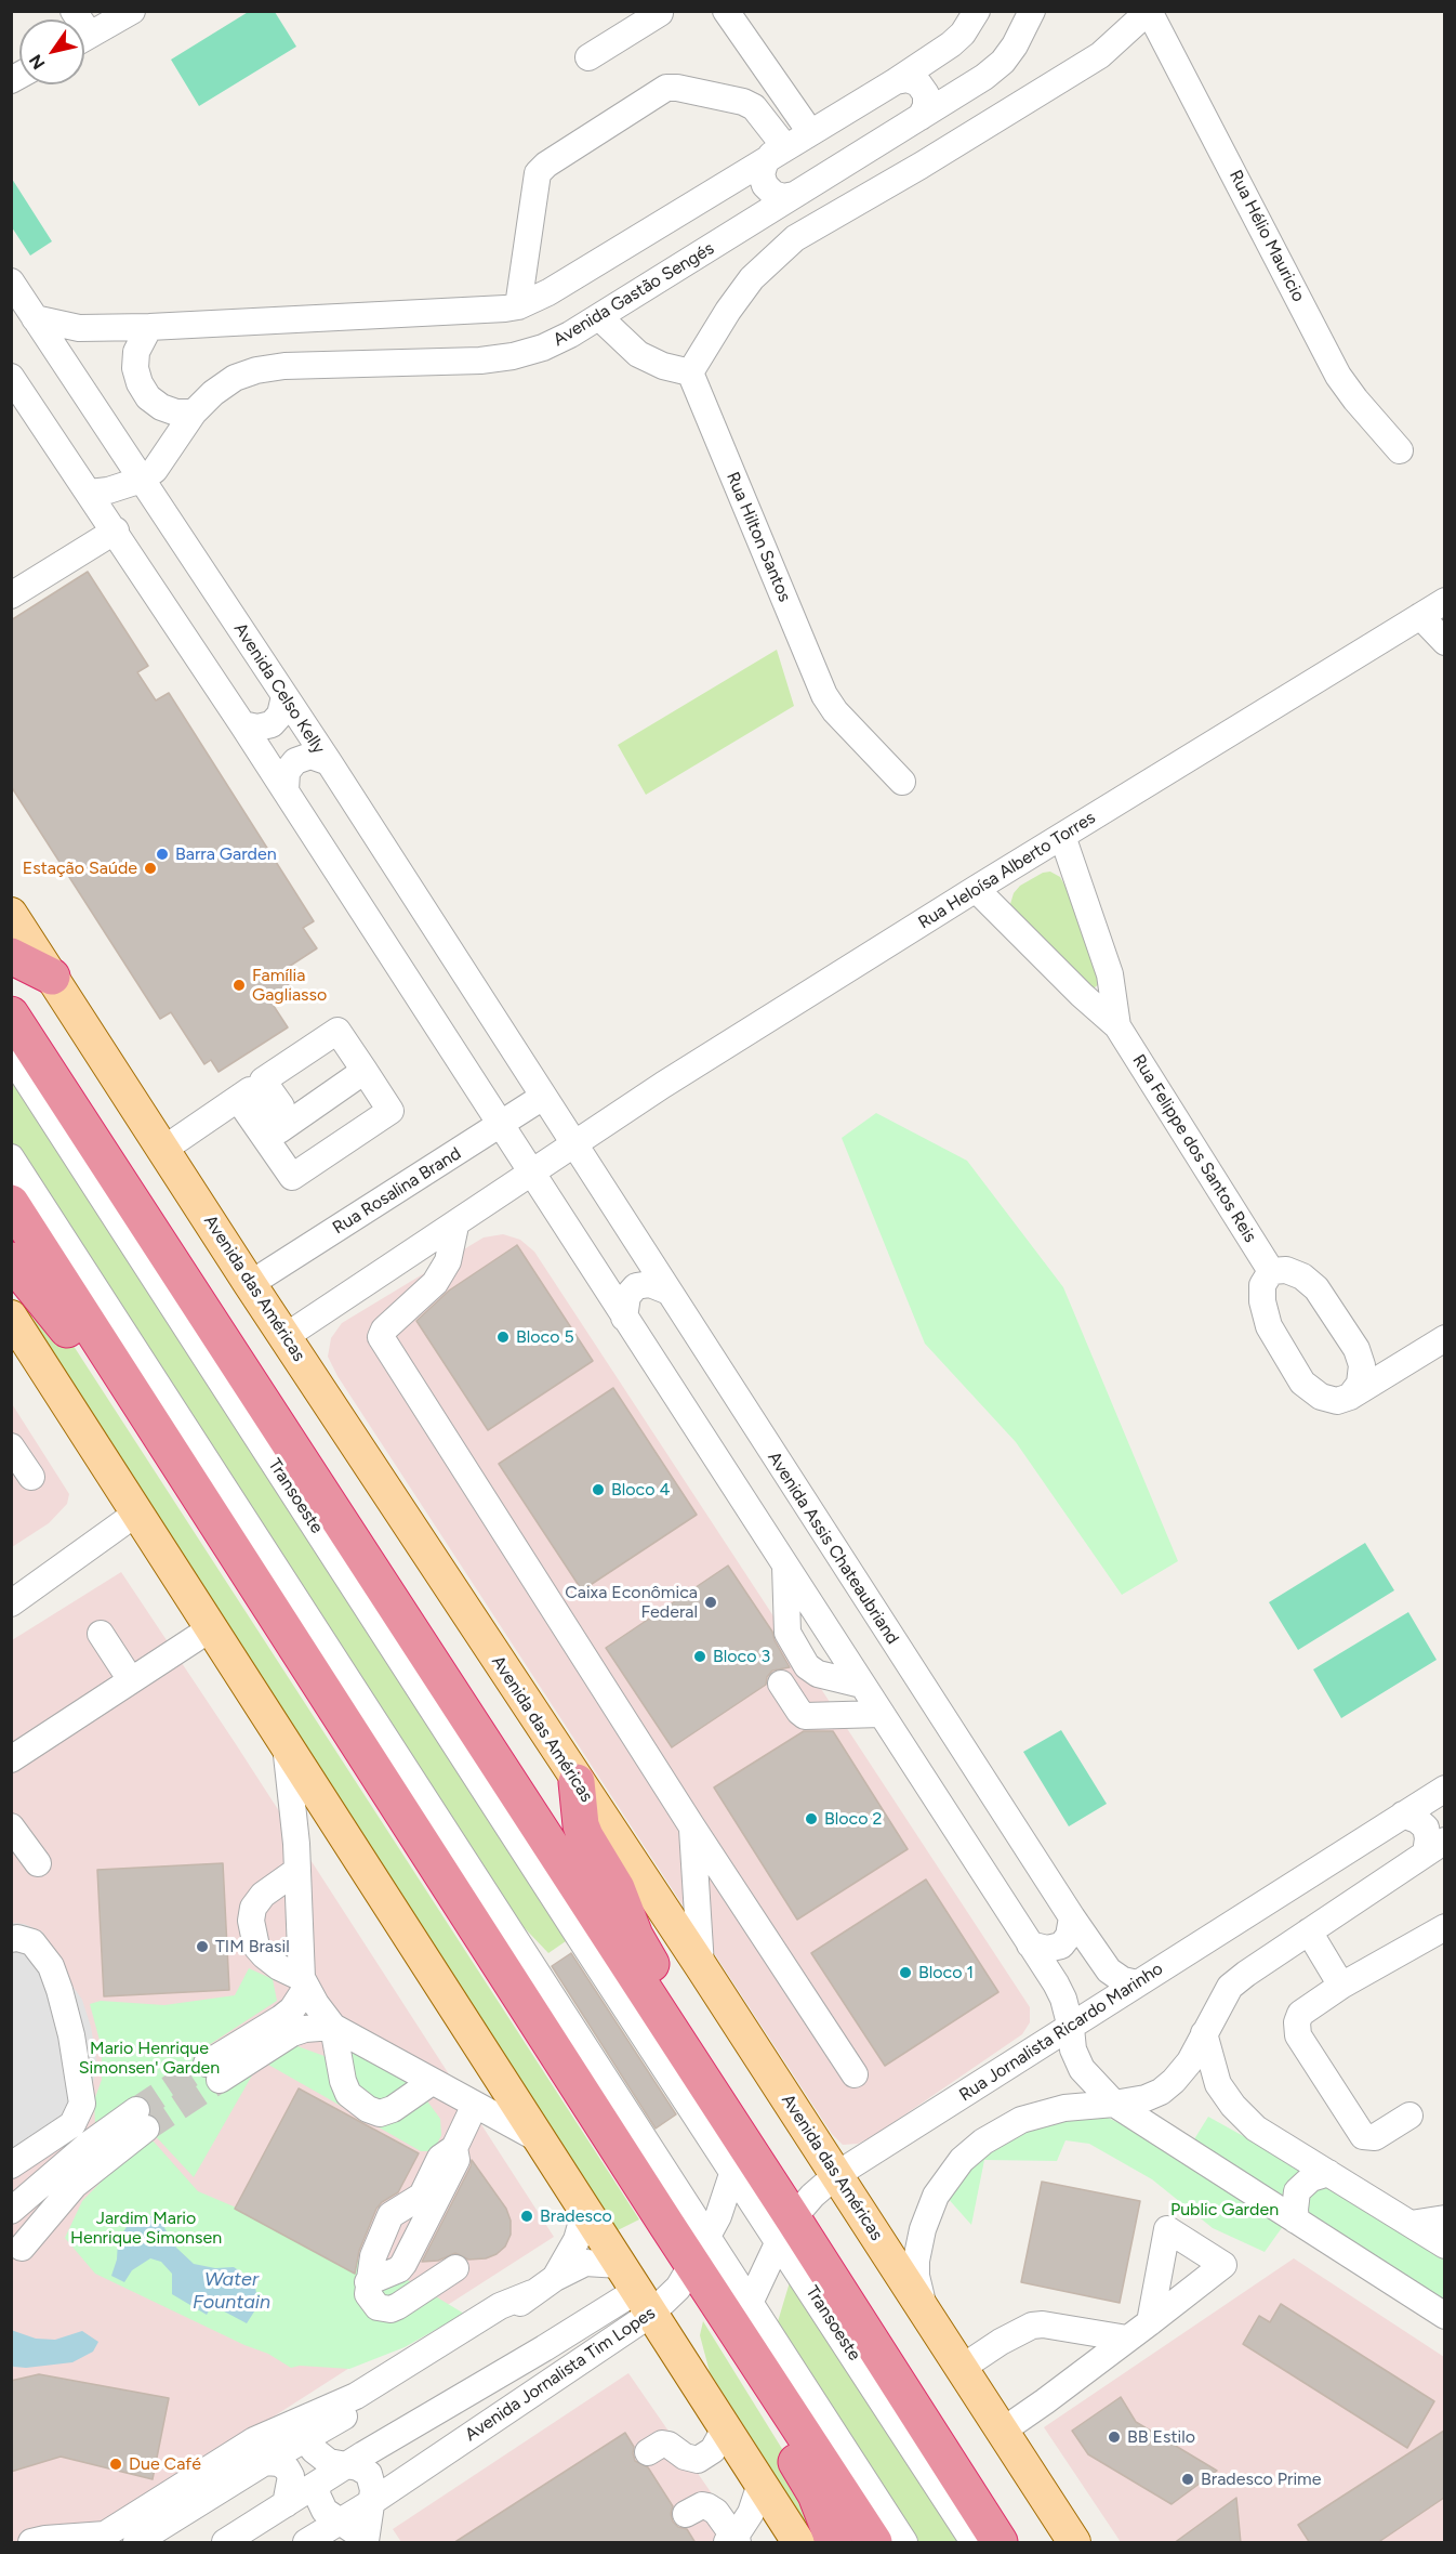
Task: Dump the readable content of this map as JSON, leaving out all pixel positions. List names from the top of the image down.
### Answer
{
  "streets": {
    "main road": ["Avenida das Américas"],
    "street": [
      "Rua Hélio Mauricio",
      "Avenida Gastão Sengés",
      "Rua Hilton Santos",
      "Avenida Celso Kelly",
      "Rua Heloísa Alberto Torres",
      "Rua Felippe dos Santos Reis",
      "Rua Rosalina Brand",
      "Transoeste",
      "Avenida Assis Chateaubriand",
      "Rua Jornalista Ricardo Marinho",
      "Avenida Jornalista Tim Lopes"
    ]
  },
  "crossings": [
    ["Avenida Gastão Sengés", "Avenida Celso Kelly"],
    ["Avenida Celso Kelly", "Rua Rosalina Brand"],
    ["Avenida Celso Kelly", "Avenida Assis Chateaubriand"],
    ["Rua Heloísa Alberto Torres", "Rua Felippe dos Santos Reis"],
    ["Rua Heloísa Alberto Torres", "Avenida Assis Chateaubriand"],
    ["Rua Rosalina Brand", "Avenida das Américas"],
    ["Rua Rosalina Brand", "Avenida Assis Chateaubriand"],
    ["Avenida das Américas", "Rua Jornalista Ricardo Marinho"],
    ["Transoeste", "Rua Jornalista Ricardo Marinho"],
    ["Transoeste", "Avenida Jornalista Tim Lopes"],
    ["Avenida Assis Chateaubriand", "Rua Jornalista Ricardo Marinho"]
  ],
  "water": ["Water Fountain"],
  "parks": ["Mario Henrique Simonsen' Garden", "Public Garden", "Jardim Mario Henrique Simonsen"],
  "places": [
    "Barra Garden",
    "Estação Saúde",
    "Família Gagliasso",
    "Bloco 5",
    "Bloco 4",
    "Caixa Econômica Federal",
    "Bloco 3",
    "Bloco 2",
    "TIM Brasil",
    "Bloco 1",
    "Bradesco",
    "BB Estilo",
    "Due Café",
    "Bradesco Prime"
  ],
  "north": "bottom left"
}
